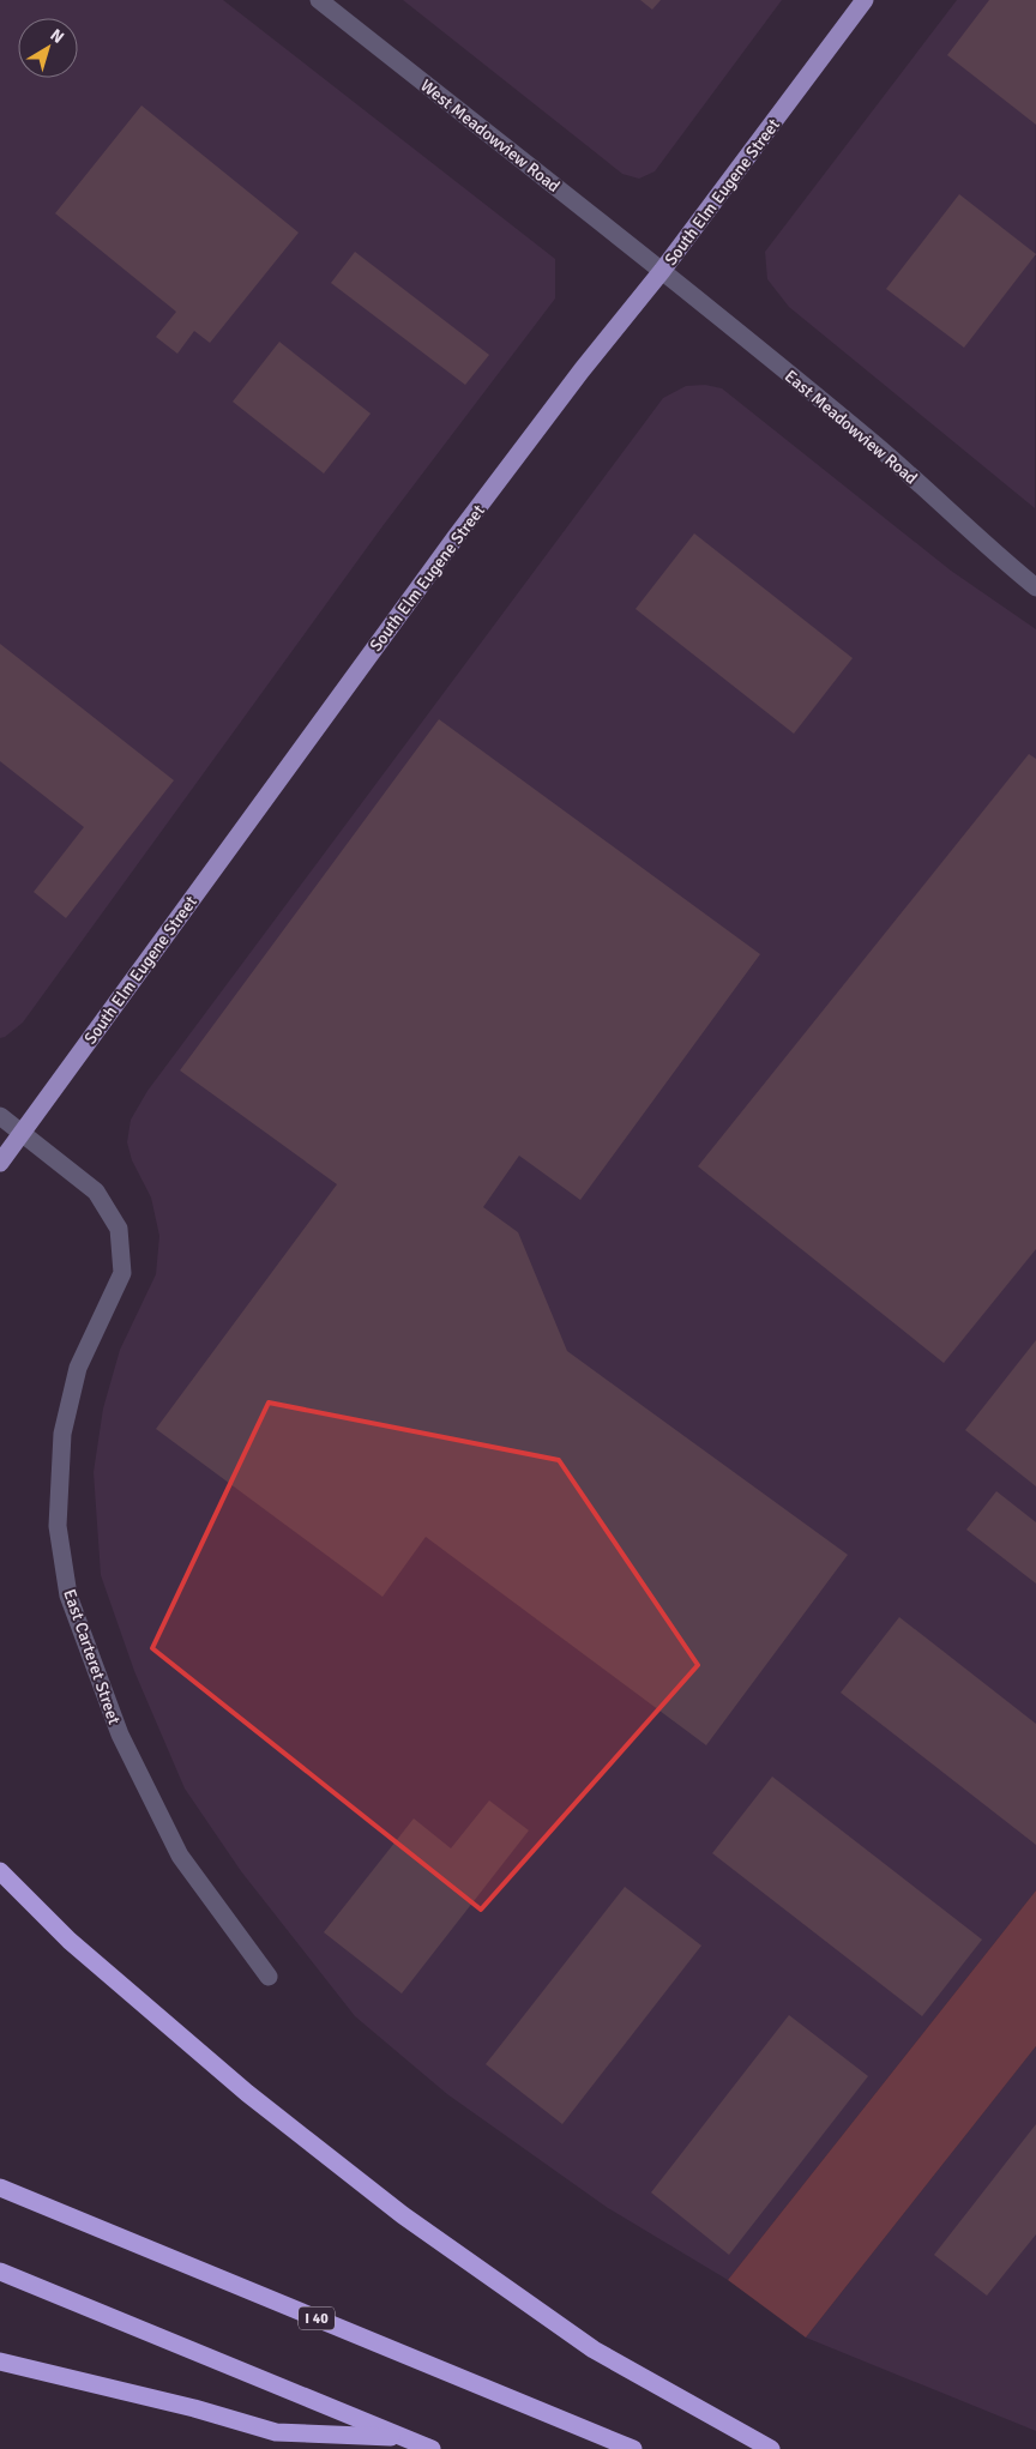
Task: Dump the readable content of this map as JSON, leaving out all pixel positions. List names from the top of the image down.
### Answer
{
  "streets": {
    "highway": ["I 40"],
    "main road": ["South Elm Eugene Street"],
    "street": ["West Meadowview Road", "East Meadowview Road", "East Carteret Street"]
  },
  "crossings": [
    ["West Meadowview Road", "South Elm Eugene Street"],
    ["West Meadowview Road", "East Meadowview Road"],
    ["South Elm Eugene Street", "East Meadowview Road"],
    ["South Elm Eugene Street", "East Carteret Street"]
  ],
  "north": "top right"
}
